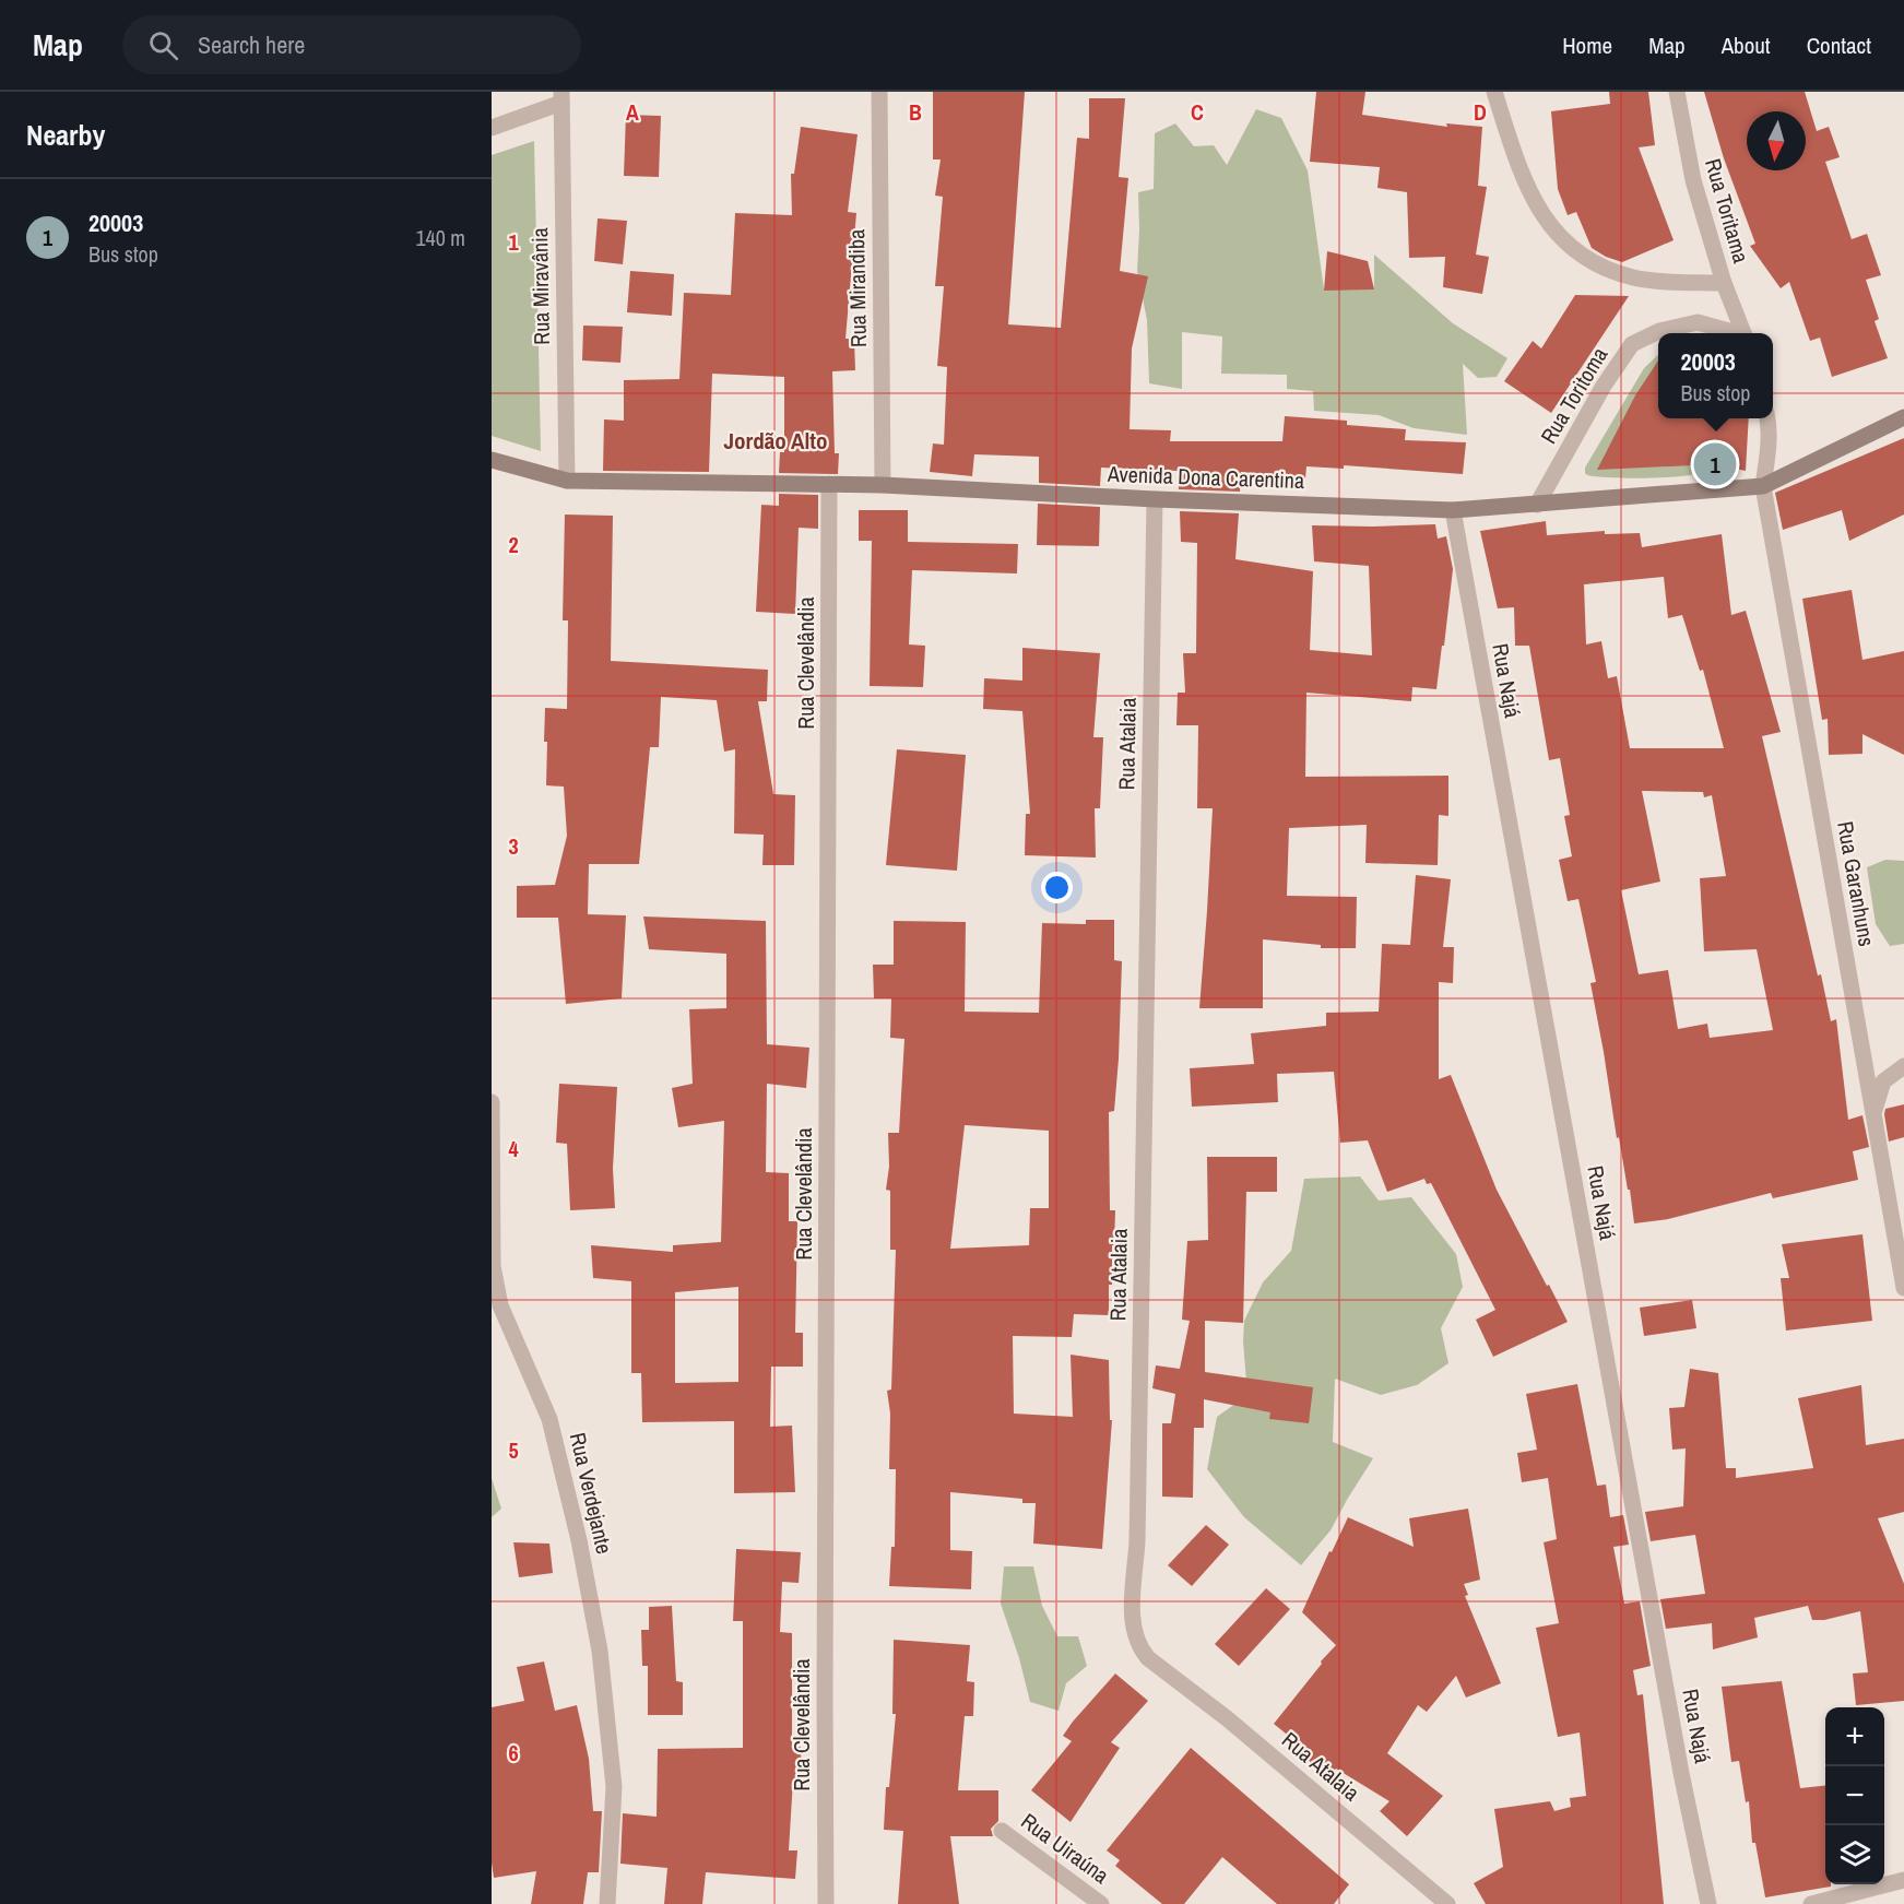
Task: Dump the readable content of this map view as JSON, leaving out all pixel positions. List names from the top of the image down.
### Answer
{
  "streets": {
    "street": [
      "Rua Toritama",
      "Rua Miravânia",
      "Rua Mirandiba",
      "Rua Toritoma",
      "Avenida Dona Carentina",
      "Rua Clevelândia",
      "Rua Najá",
      "Rua Atalaia",
      "Rua Garanhuns",
      "Rua Verdejante",
      "Rua Uiraúna"
    ]
  },
  "crossings": [
    ["Rua Miravânia", "Avenida Dona Carentina"],
    ["Rua Mirandiba", "Avenida Dona Carentina"],
    ["Rua Toritoma", "Avenida Dona Carentina"],
    ["Avenida Dona Carentina", "Rua Clevelândia"],
    ["Avenida Dona Carentina", "Rua Najá"],
    ["Avenida Dona Carentina", "Rua Atalaia"],
    ["Avenida Dona Carentina", "Rua Garanhuns"]
  ],
  "districts": ["Jordão Alto"],
  "north": "bottom",
  "page": {
    "header": "Map",
    "search": "Search here",
    "nav": [
      "Home",
      "Map",
      "About",
      "Contact"
    ],
    "heading": "Nearby",
    "list": [
      {
        "mark": "1",
        "name": "20003",
        "note": "Bus stop",
        "value": "140 m"
      }
    ],
    "popup": ["20003", "Bus stop"],
    "pins": "1",
    "map_buttons": ["+", "−"]
  },
  "grid": {
    "columns": [
      "A",
      "B",
      "C",
      "D"
    ],
    "rows": [
      "1",
      "2",
      "3",
      "4",
      "5",
      "6"
    ]
  }
}
